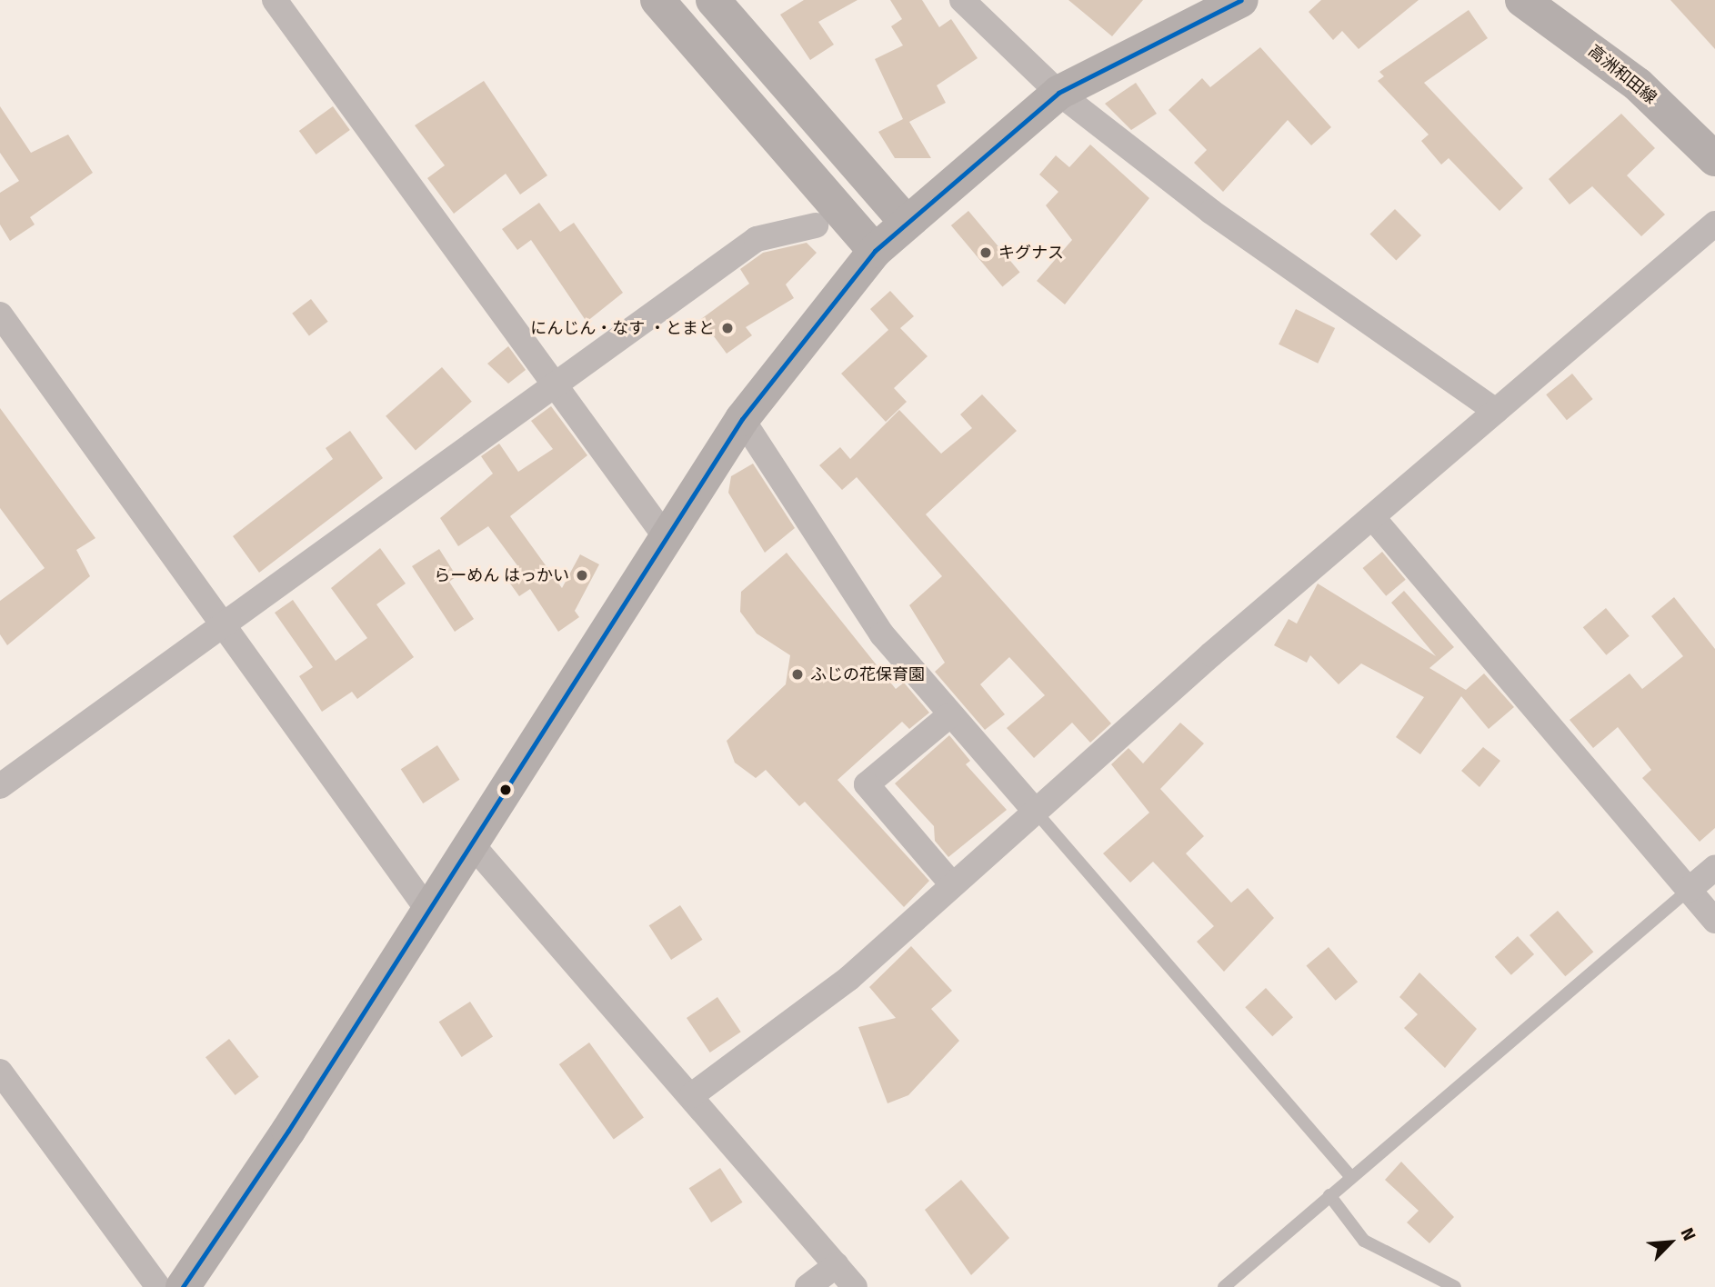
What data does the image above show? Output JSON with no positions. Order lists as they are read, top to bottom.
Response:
{
  "streets": {
    "street": ["高洲和田線"]
  },
  "places": [
    "キグナス",
    "にんじん・なす ・とまと",
    "らーめん はっかい",
    "ふじの花保育園"
  ],
  "north": "top right"
}
